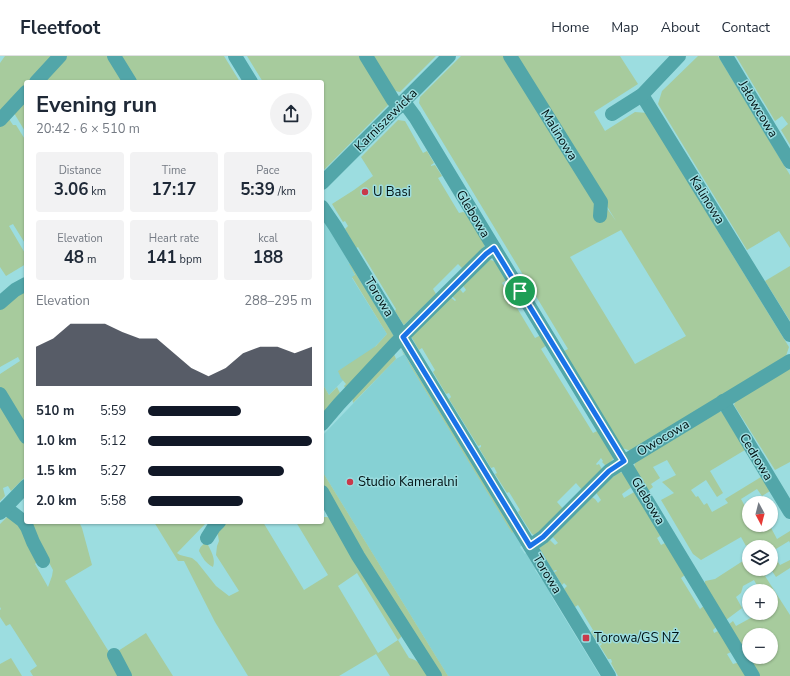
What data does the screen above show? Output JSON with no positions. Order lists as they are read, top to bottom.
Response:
{
  "streets": {
    "street": [
      "Jałowcowa",
      "Karniszewicka",
      "Malinowa",
      "Kalinowa",
      "Glebowa",
      "Torowa",
      "Owocowa",
      "Cedrowa"
    ]
  },
  "crossings": [
    ["Karniszewicka", "Glebowa"],
    ["Glebowa", "Owocowa"],
    ["Torowa", "Owocowa"],
    ["Owocowa", "Cedrowa"]
  ],
  "places": {
    "other": ["U Basi", "Studio Kameralni"],
    "transit": ["Torowa/GS NŻ"]
  },
  "north": "bottom",
  "page": {
    "header": "Fleetfoot",
    "nav": [
      "Home",
      "Map",
      "About",
      "Contact"
    ],
    "heading": ["Evening run", "20:42 · 6 × 510 m"],
    "stats": [
      ["Distance", "3.06 km"],
      ["Time", "17:17"],
      ["Pace", "5:39 /km"],
      ["Elevation", "48 m"],
      ["Heart rate", "141 bpm"],
      ["kcal", "188"]
    ],
    "chart": ["Elevation", "288–295 m"],
    "list": [
      {
        "name": "510 m",
        "note": "5:59"
      },
      {
        "name": "1.0 km",
        "note": "5:12"
      },
      {
        "name": "1.5 km",
        "note": "5:27"
      },
      {
        "name": "2.0 km",
        "note": "5:58"
      }
    ],
    "map_buttons": ["+", "−"]
  }
}
